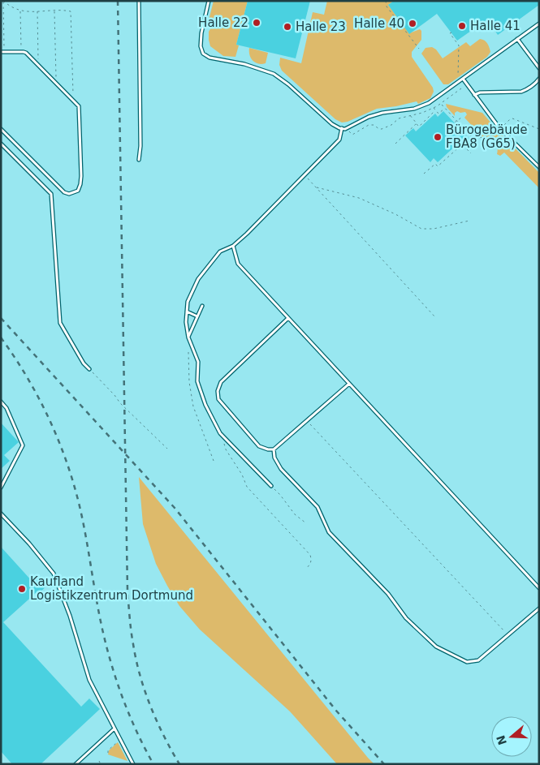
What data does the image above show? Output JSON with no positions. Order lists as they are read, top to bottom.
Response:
{
  "places": [
    "Halle 22",
    "Halle 40",
    "Halle 41",
    "Halle 23",
    "Bürogebäude FBA8 (G65)",
    "Kaufland Logistikzentrum Dortmund"
  ],
  "north": "left"
}
